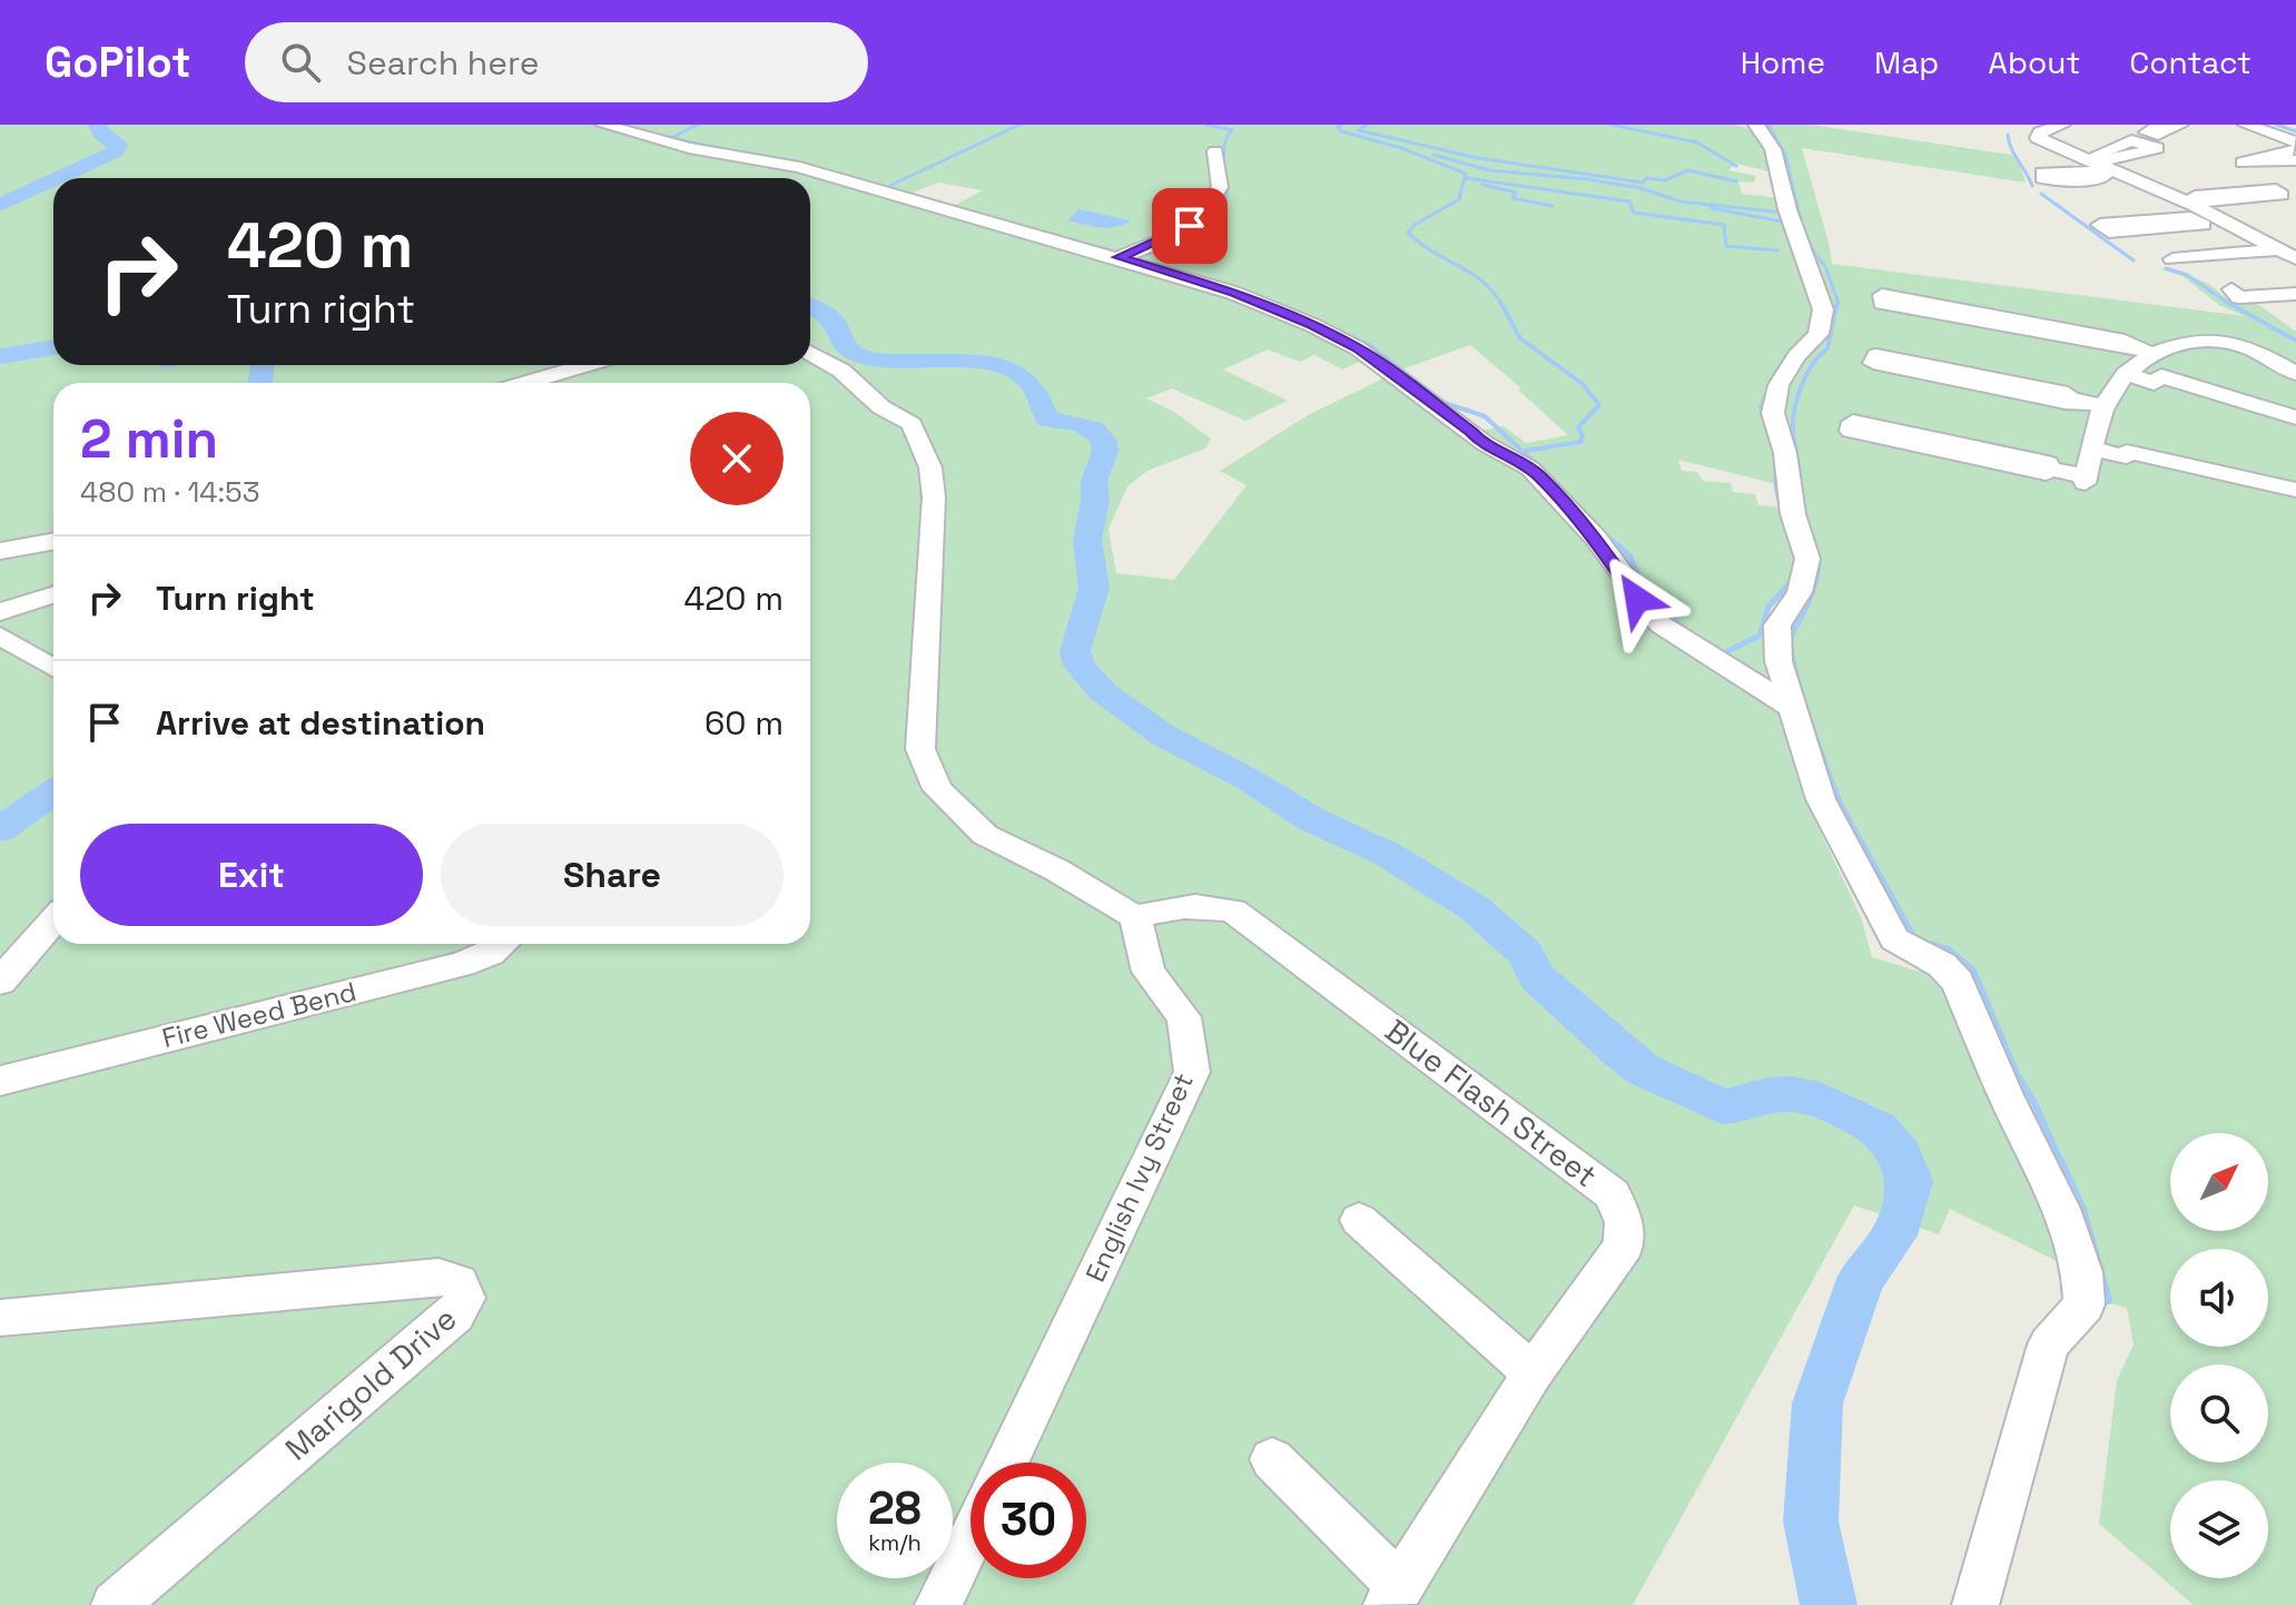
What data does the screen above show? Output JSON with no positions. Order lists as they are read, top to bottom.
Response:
{
  "streets": {
    "street": [
      "Fire Weed Bend",
      "Blue Flash Street",
      "English Ivy Street",
      "Marigold Drive"
    ]
  },
  "crossings": [
    ["Blue Flash Street", "English Ivy Street"]
  ],
  "north": "top right",
  "page": {
    "header": "GoPilot",
    "search": "Search here",
    "nav": [
      "Home",
      "Map",
      "About",
      "Contact"
    ],
    "turn": ["420 m", "Turn right"],
    "heading": ["2 min", "480 m · 14:53"],
    "list": [
      {
        "name": "Turn right",
        "value": "420 m"
      },
      {
        "name": "Arrive at destination",
        "value": "60 m"
      }
    ],
    "buttons": ["Exit", "Share"],
    "speed": "28 km/h",
    "limit": "30"
  }
}
